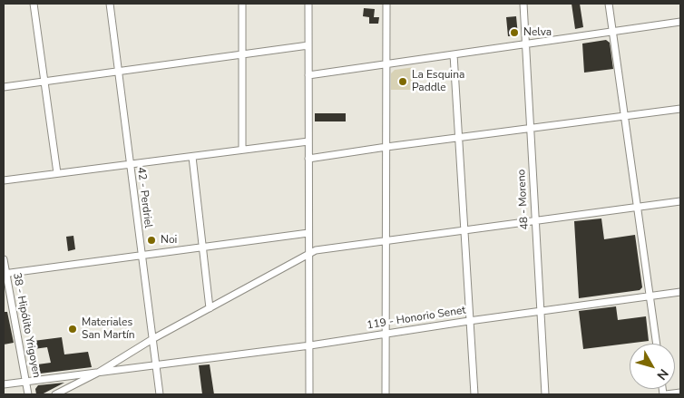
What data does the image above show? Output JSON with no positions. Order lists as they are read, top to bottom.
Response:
{
  "streets": {
    "street": [
      "42 - Perdriel",
      "48 - Moreno",
      "119 - Honorio Senet",
      "38 - Hipólito Yrigoyen"
    ]
  },
  "crossings": [
    ["42 - Perdriel", "119 - Honorio Senet"],
    ["48 - Moreno", "119 - Honorio Senet"],
    ["119 - Honorio Senet", "38 - Hipólito Yrigoyen"]
  ],
  "places": [
    "Nelva",
    "La Esquina Paddle",
    "Noi",
    "Materiales San Martín"
  ],
  "north": "bottom right"
}
